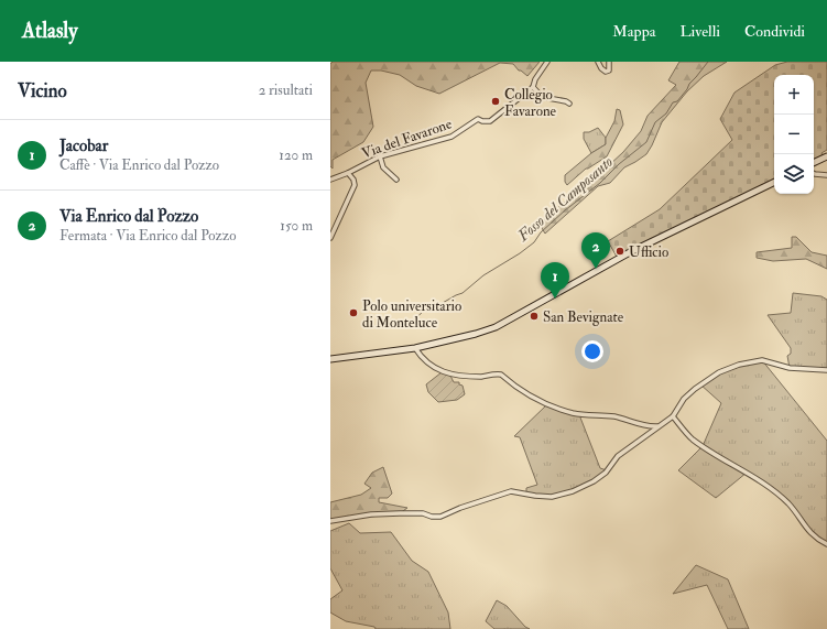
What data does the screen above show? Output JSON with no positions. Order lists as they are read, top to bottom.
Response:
{
  "streets": {
    "street": ["Via del Favarone"]
  },
  "water": ["Fosso del Camposanto"],
  "places": [
    "Collegio Favarone",
    "Ufficio",
    "Polo universitario di Monteluce",
    "San Bevignate"
  ],
  "page": {
    "header": "Atlasly",
    "nav": ["Mappa", "Livelli", "Condividi"],
    "heading": ["Vicino", "2 risultati"],
    "map_buttons": ["+", "−"],
    "list": [
      {
        "mark": "1",
        "name": "Jacobar",
        "note": "Caffè · Via Enrico dal Pozzo",
        "value": "120 m"
      },
      {
        "mark": "2",
        "name": "Via Enrico dal Pozzo",
        "note": "Fermata · Via Enrico dal Pozzo",
        "value": "150 m"
      }
    ],
    "pins": ["2", "1"]
  }
}
